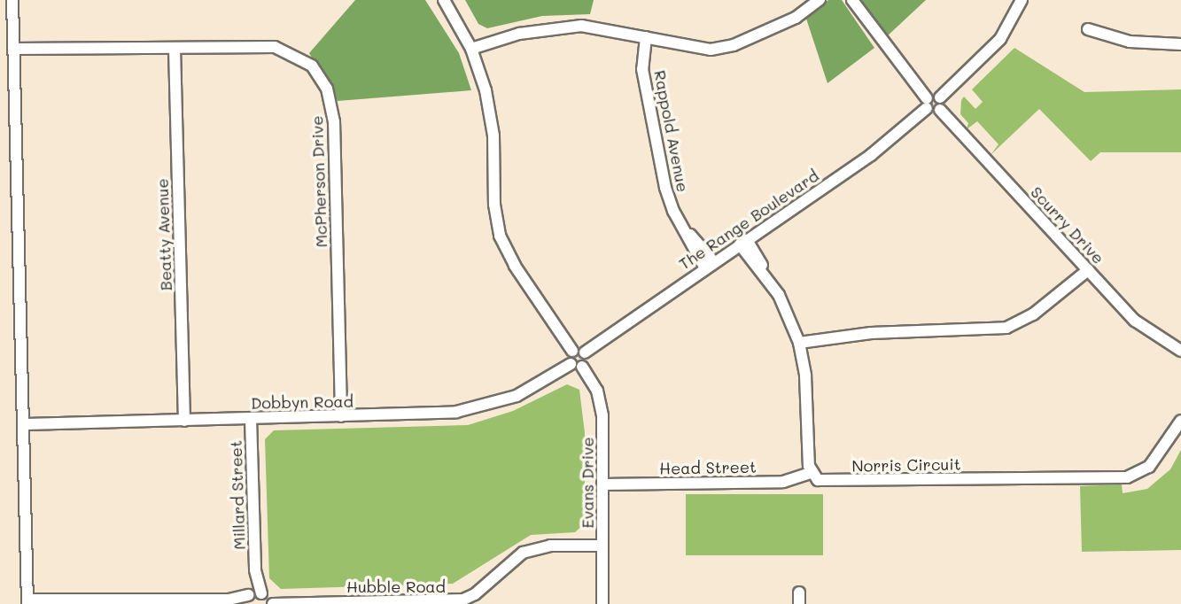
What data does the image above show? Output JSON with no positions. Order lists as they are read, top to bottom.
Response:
{
  "streets": {
    "street": [
      "Rappold Avenue",
      "McPherson Drive",
      "The Range Boulevard",
      "Scurry Drive",
      "Beatty Avenue",
      "Dobbyn Road",
      "Norris Circuit",
      "Head Street",
      "Evans Drive",
      "Millard Street",
      "Hubble Road"
    ]
  },
  "crossings": [
    ["Rappold Avenue", "The Range Boulevard"],
    ["McPherson Drive", "Beatty Avenue"],
    ["McPherson Drive", "Dobbyn Road"],
    ["Beatty Avenue", "Dobbyn Road"],
    ["Dobbyn Road", "Evans Drive"],
    ["Dobbyn Road", "Millard Street"],
    ["Norris Circuit", "Head Street"],
    ["Head Street", "Evans Drive"],
    ["Evans Drive", "Hubble Road"],
    ["Millard Street", "Hubble Road"]
  ]
}
